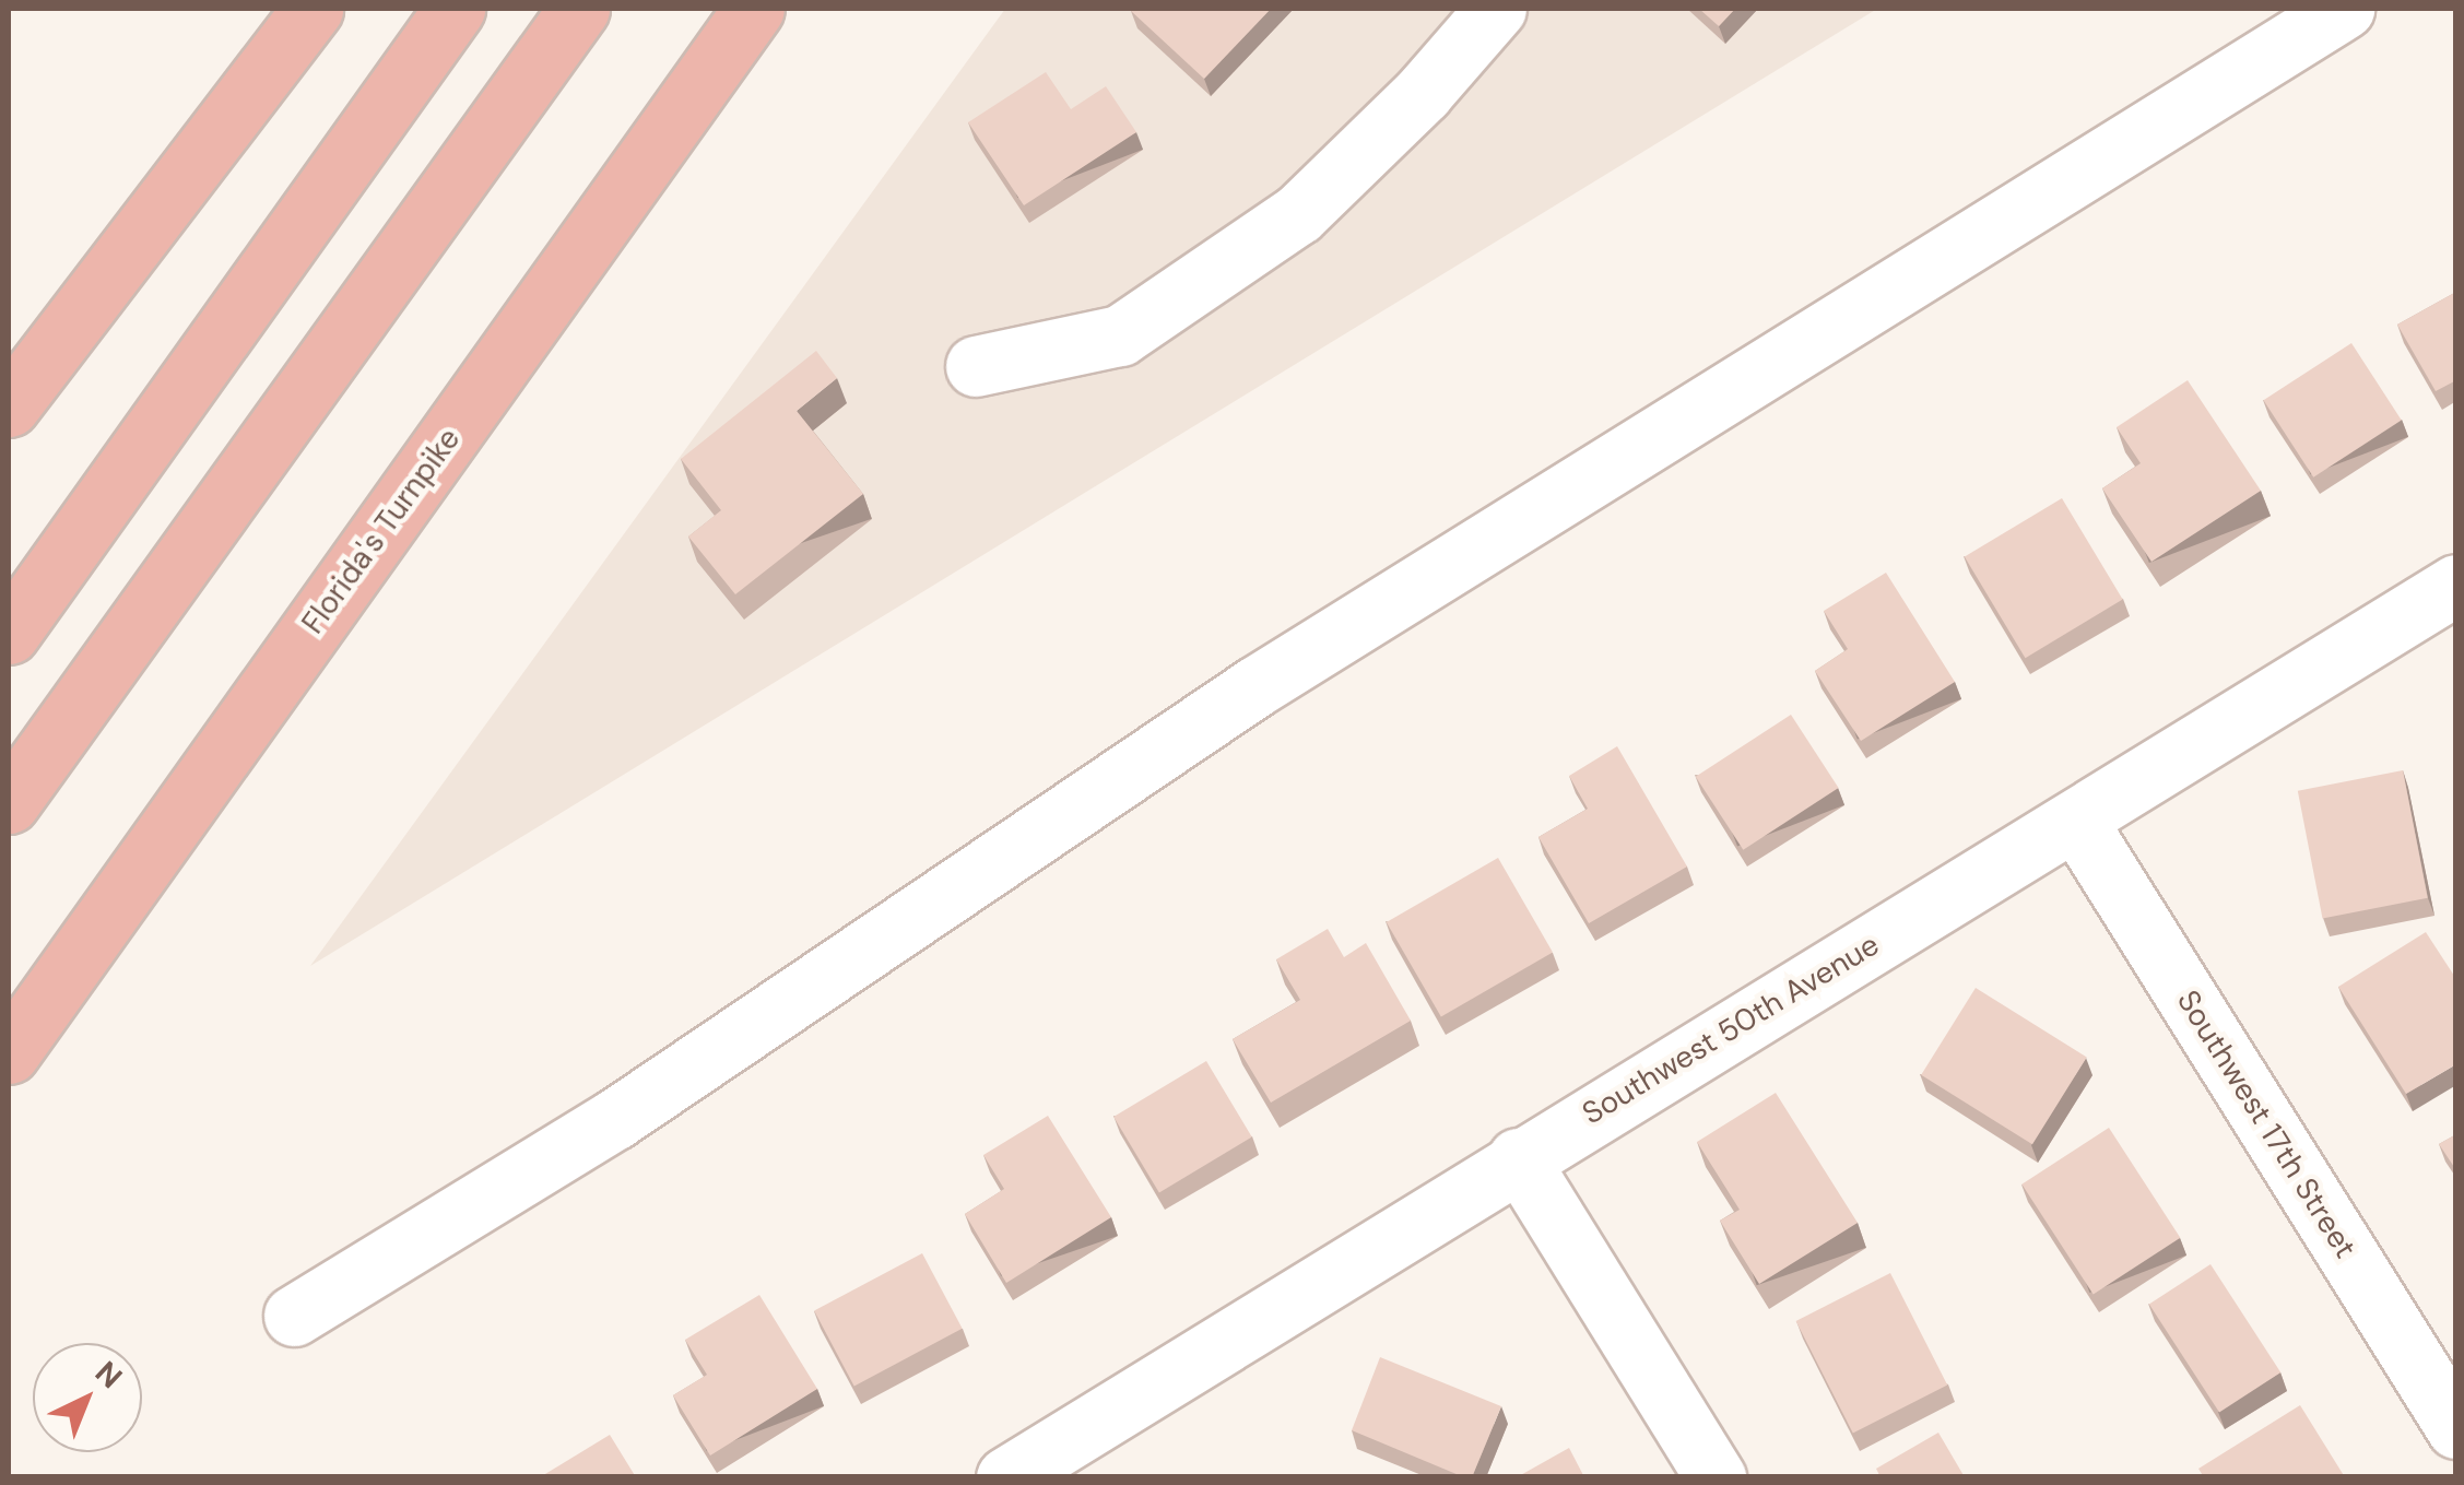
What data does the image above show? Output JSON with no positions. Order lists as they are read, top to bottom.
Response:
{
  "streets": {
    "highway": ["Florida's Turnpike"],
    "street": ["Southwest 50th Avenue", "Southwest 17th Street"]
  },
  "crossings": [
    ["Southwest 50th Avenue", "Southwest 17th Street"]
  ],
  "north": "top right"
}
